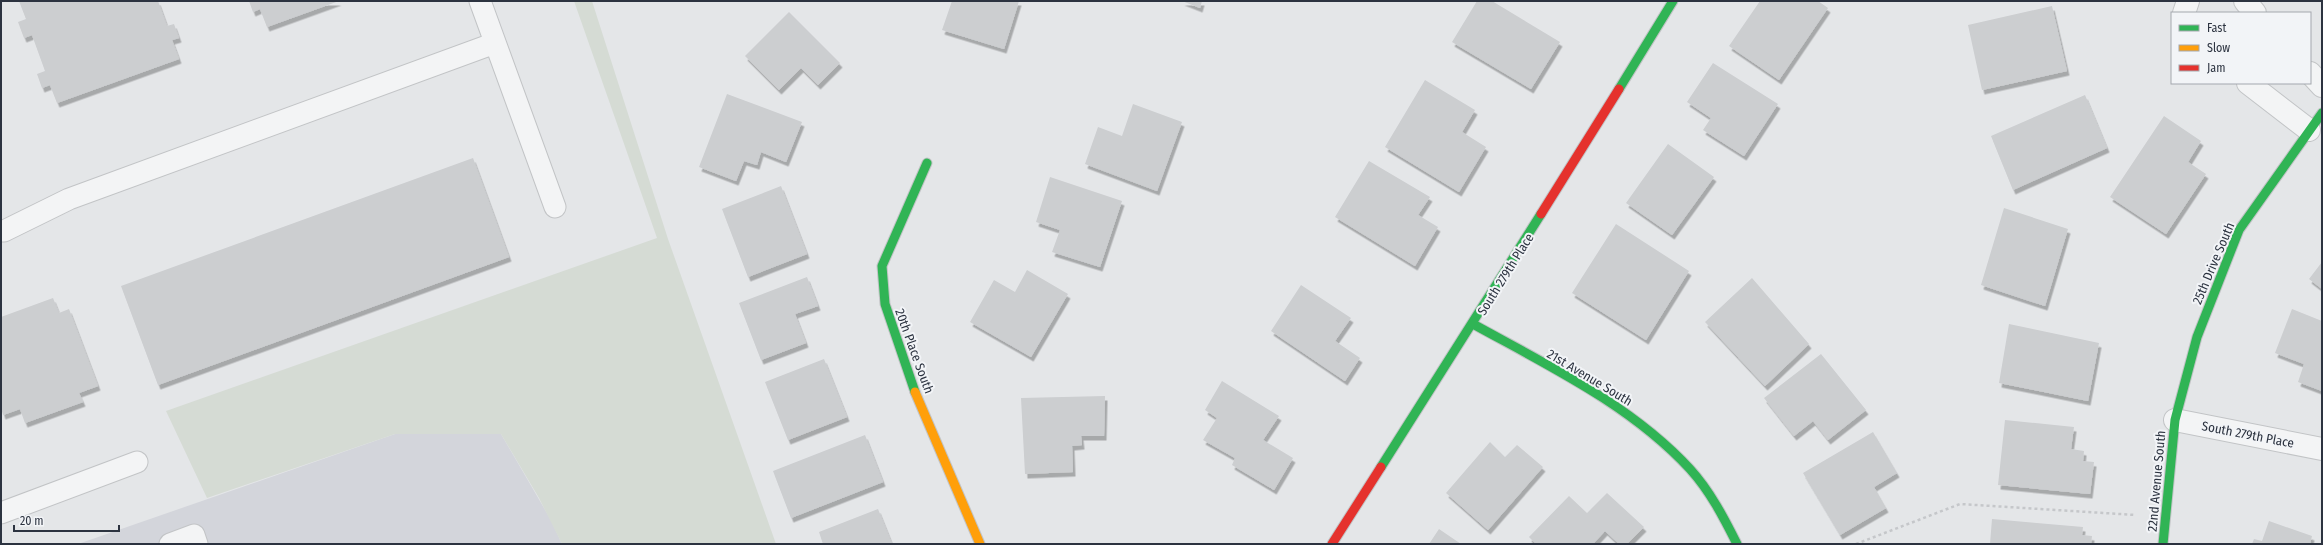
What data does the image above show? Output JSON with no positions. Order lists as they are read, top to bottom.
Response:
{
  "streets": {
    "street": [
      "25th Drive South",
      "South 279th Place",
      "20th Place South",
      "21st Avenue South",
      "22nd Avenue South"
    ]
  },
  "crossings": [
    ["25th Drive South", "South 279th Place"],
    ["25th Drive South", "22nd Avenue South"],
    ["South 279th Place", "21st Avenue South"],
    ["South 279th Place", "22nd Avenue South"]
  ],
  "legend": ["Fast", "Slow", "Jam"],
  "scale_bar": "20 m"
}
